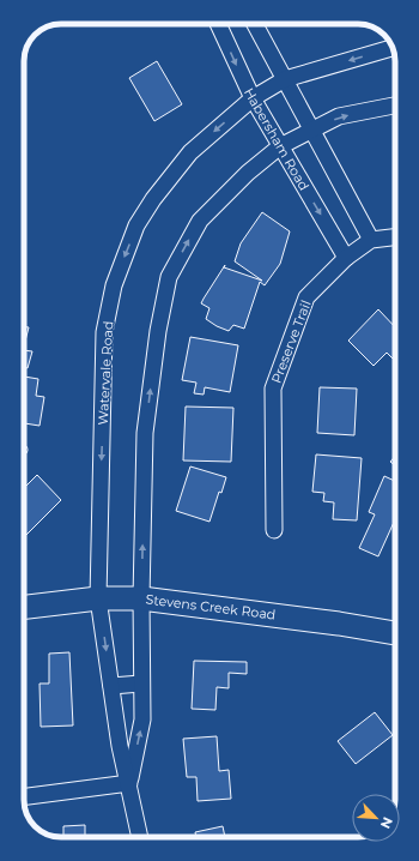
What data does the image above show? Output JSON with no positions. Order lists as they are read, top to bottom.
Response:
{
  "streets": {
    "street": [
      "Habersham Road",
      "Preserve Trail",
      "Watervale Road",
      "Stevens Creek Road"
    ]
  },
  "crossings": [
    ["Habersham Road", "Preserve Trail"],
    ["Habersham Road", "Watervale Road"],
    ["Watervale Road", "Stevens Creek Road"]
  ],
  "north": "bottom right"
}
